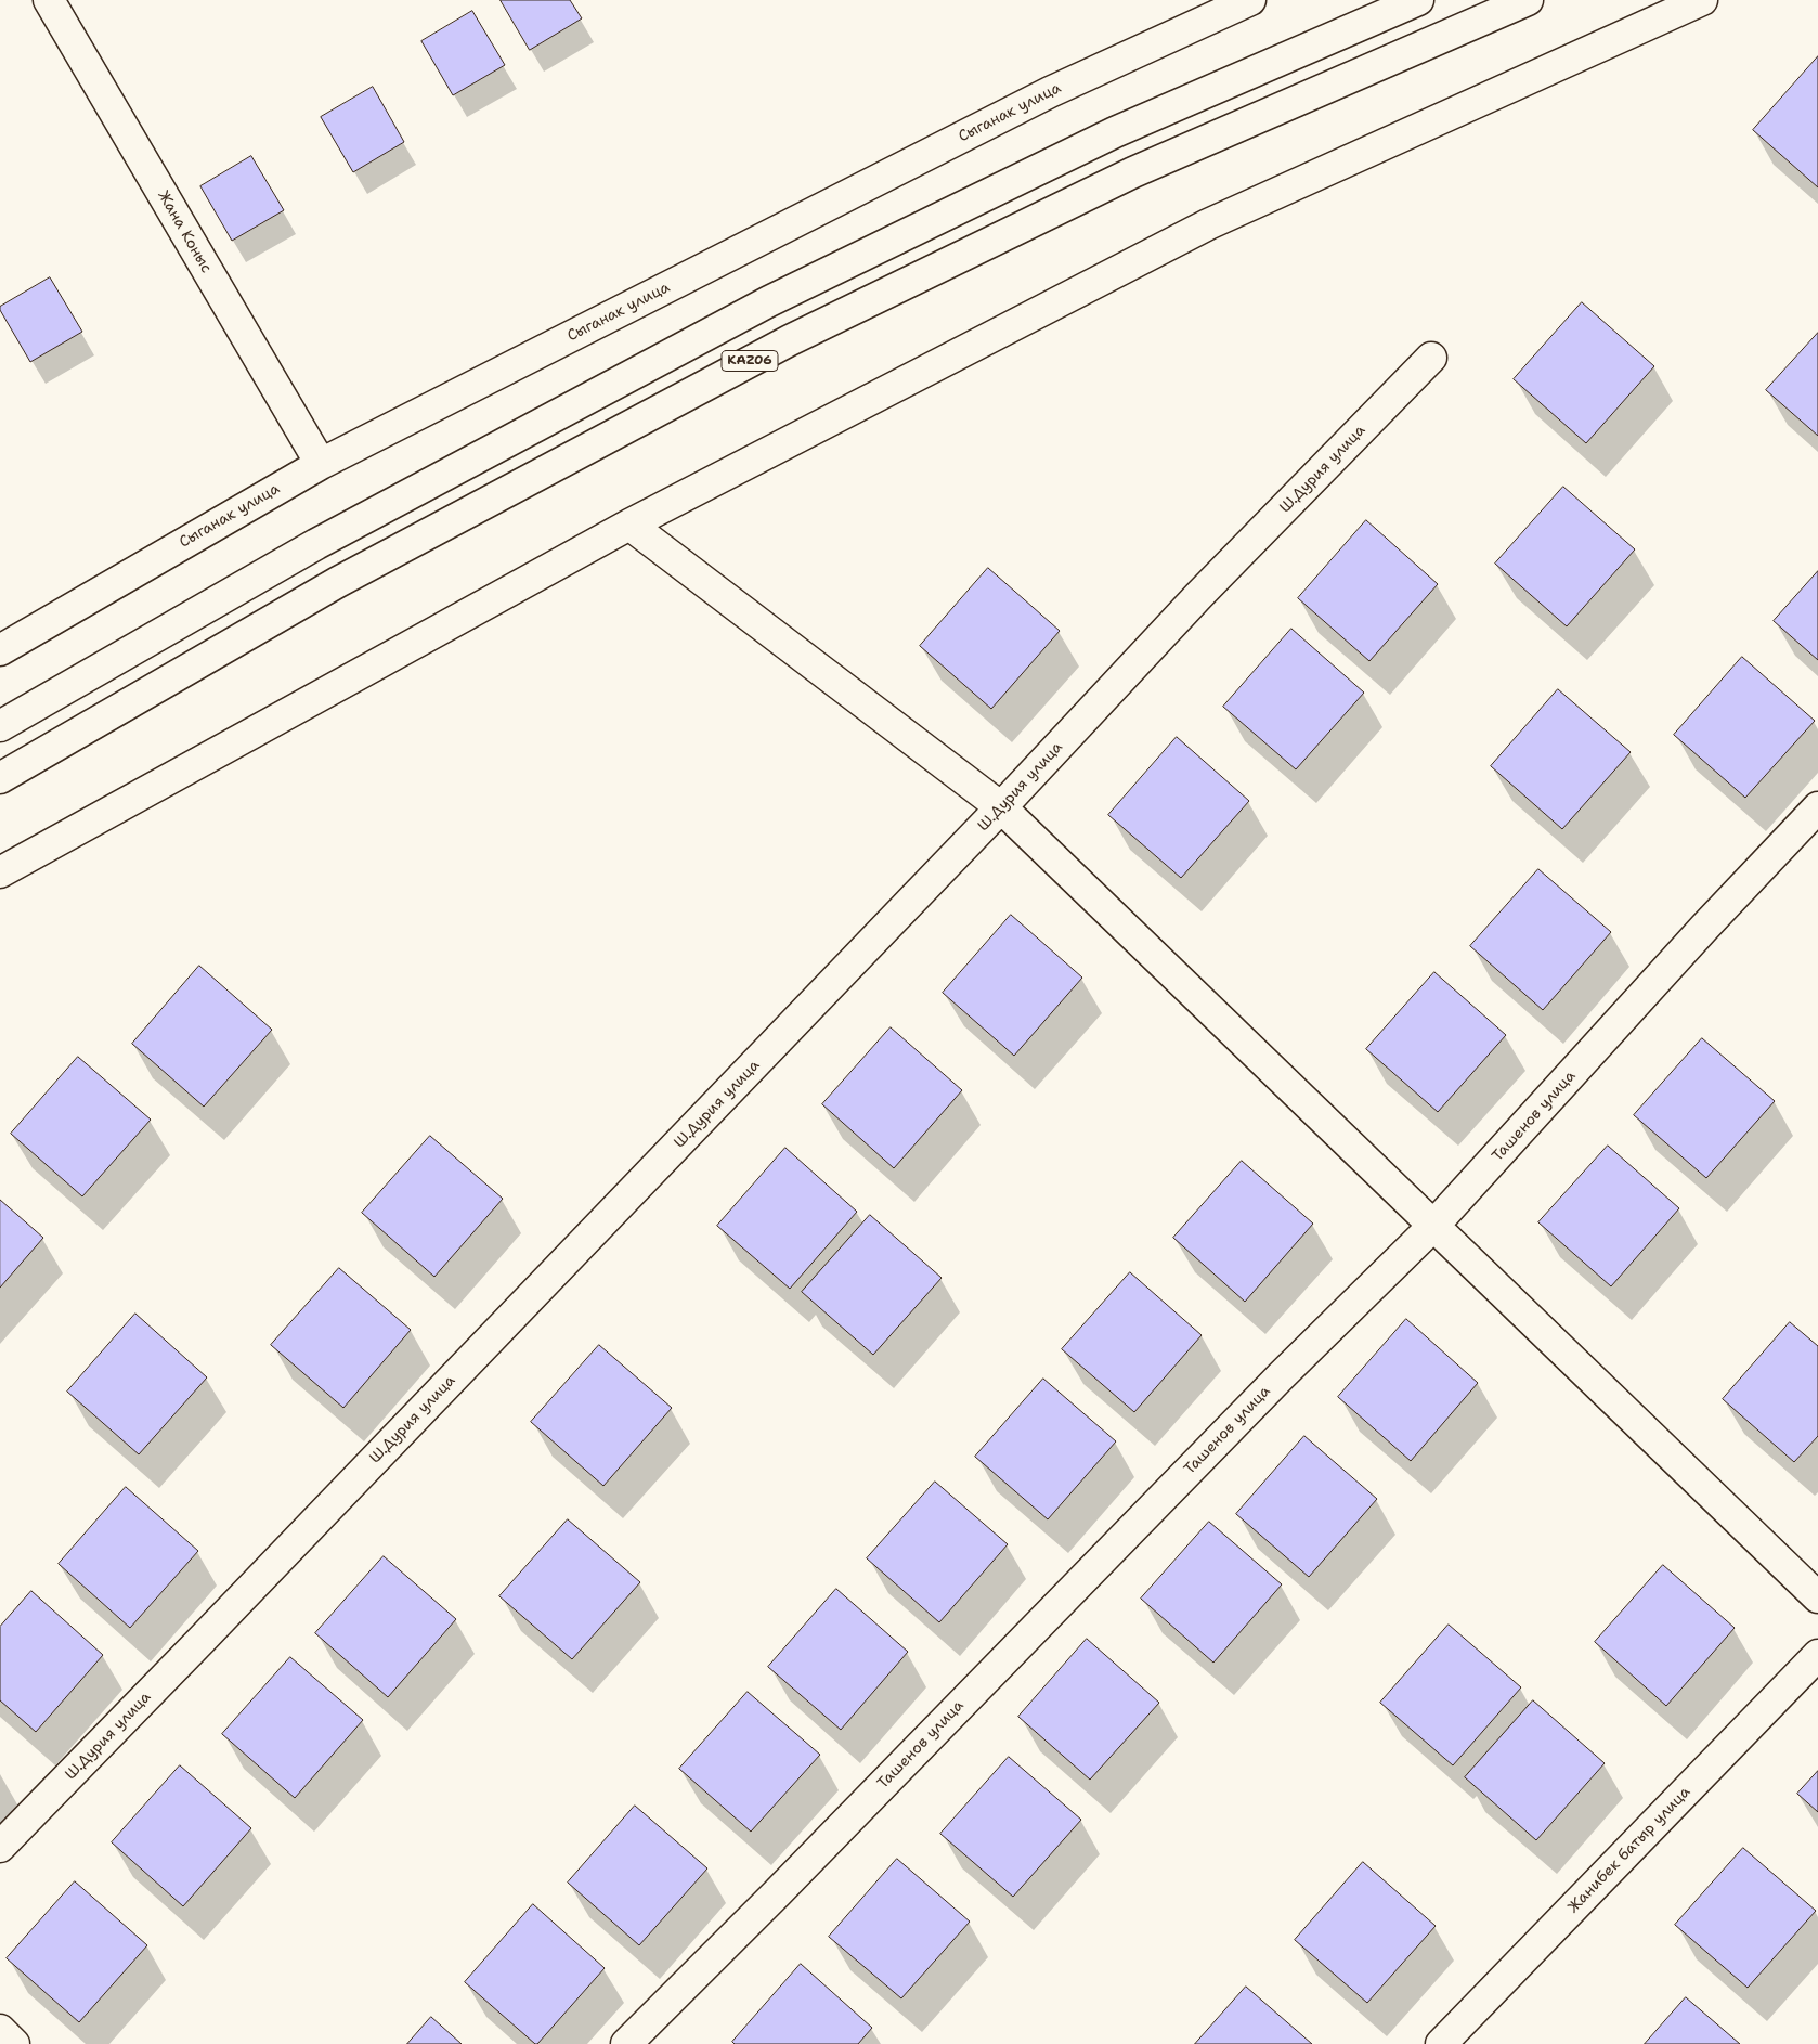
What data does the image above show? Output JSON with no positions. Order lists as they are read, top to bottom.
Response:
{
  "streets": {
    "main road": [
      "Сыганак улица",
      "Жана Коныс",
      "KАZ06",
      "Ш.Дурия улица",
      "Ташенов улица",
      "Жанибек батыр улица"
    ]
  },
  "crossings": [
    ["Сыганак улица", "Жана Коныс"]
  ]
}
